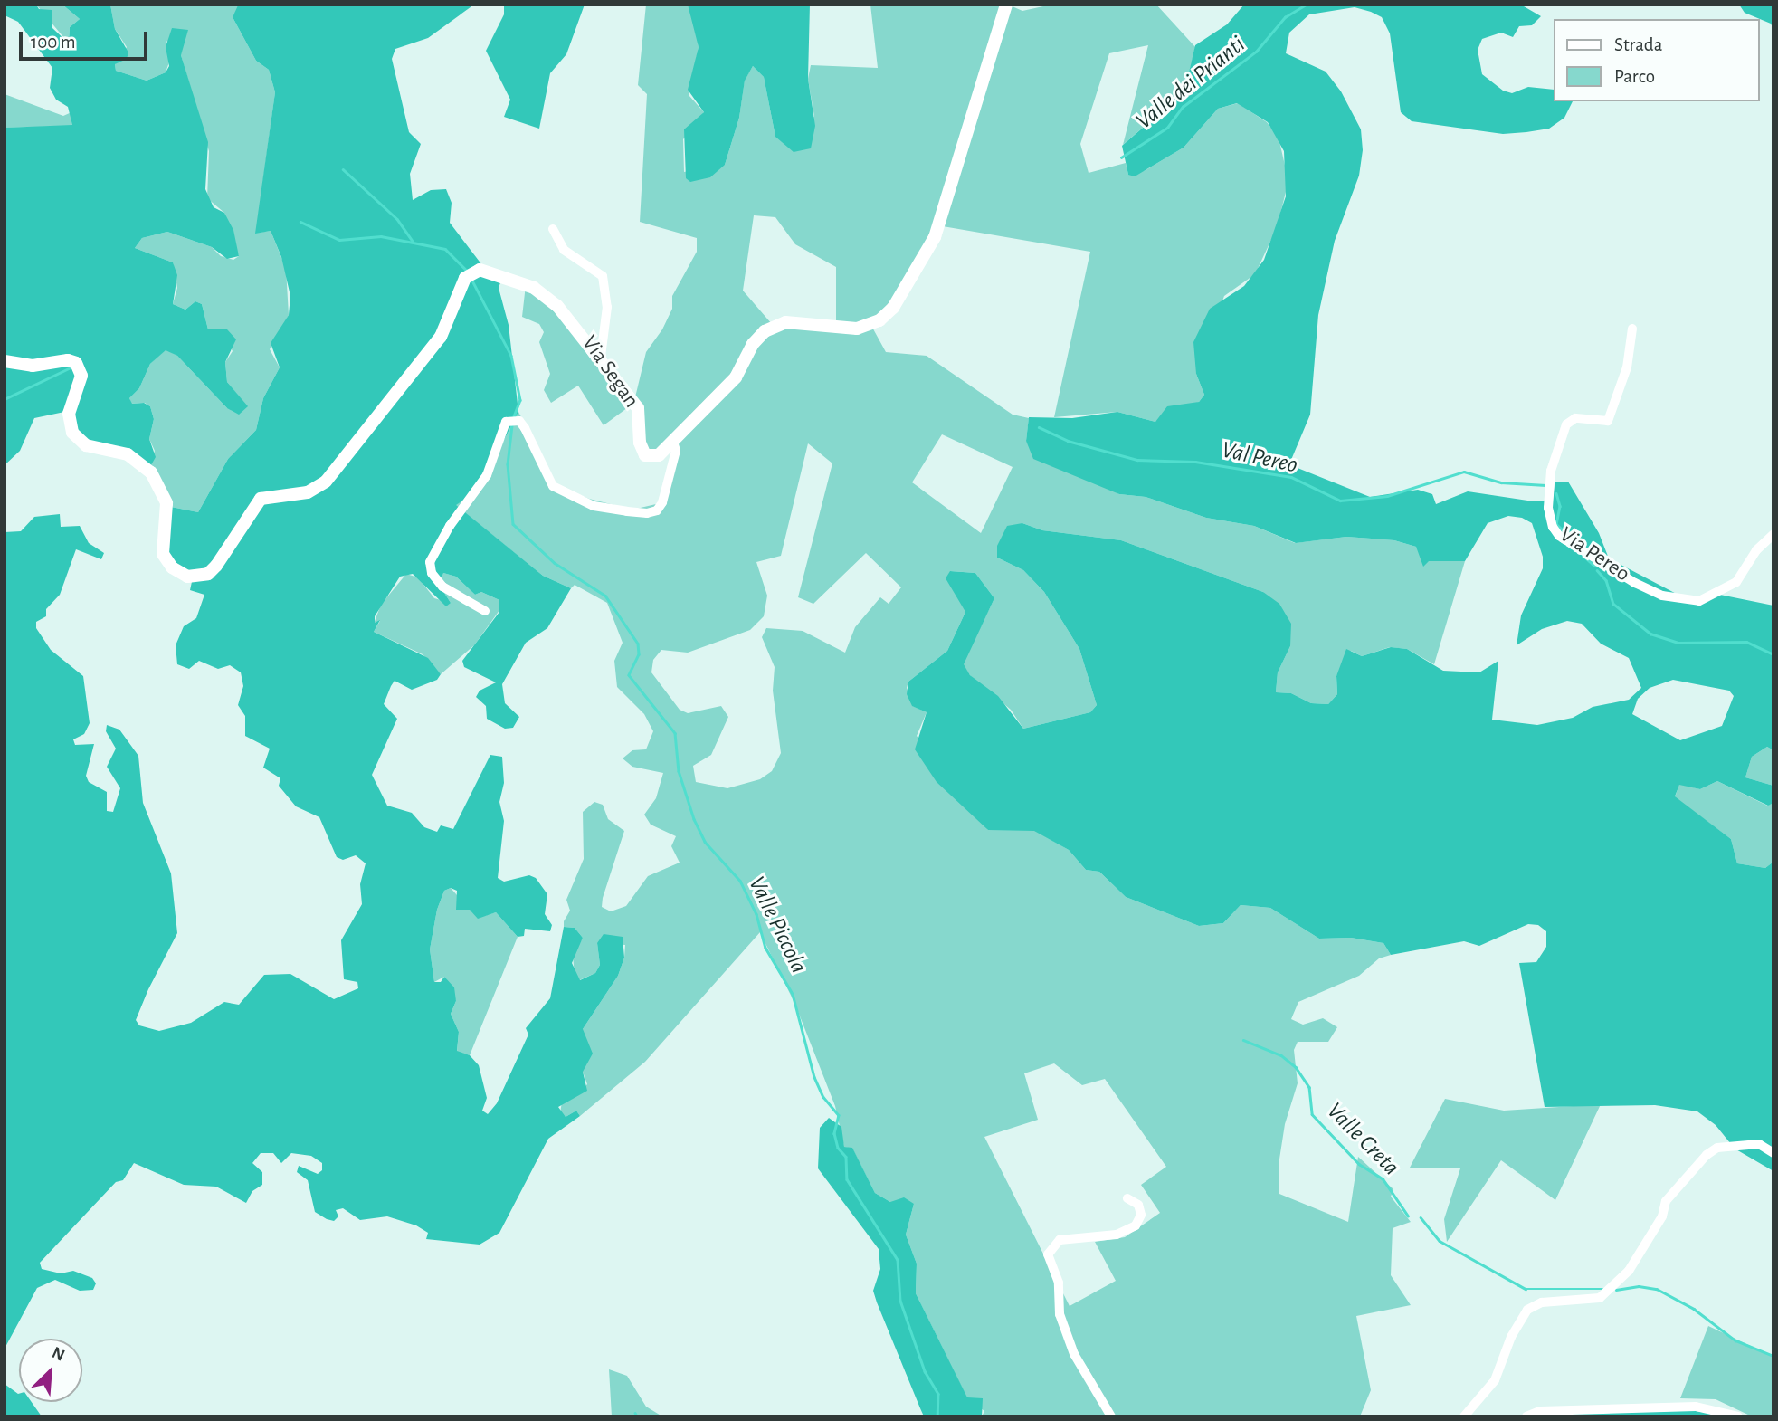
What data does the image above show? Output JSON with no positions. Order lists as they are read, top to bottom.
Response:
{
  "streets": {
    "street": ["Via Segan", "Via Pereo"]
  },
  "water": [
    "Valle dei Prianti",
    "Val Pereo",
    "Valle Piccola",
    "Valle Creta"
  ],
  "legend": ["Strada", "Parco"],
  "scale_bar": "100 m",
  "north": "top right"
}
